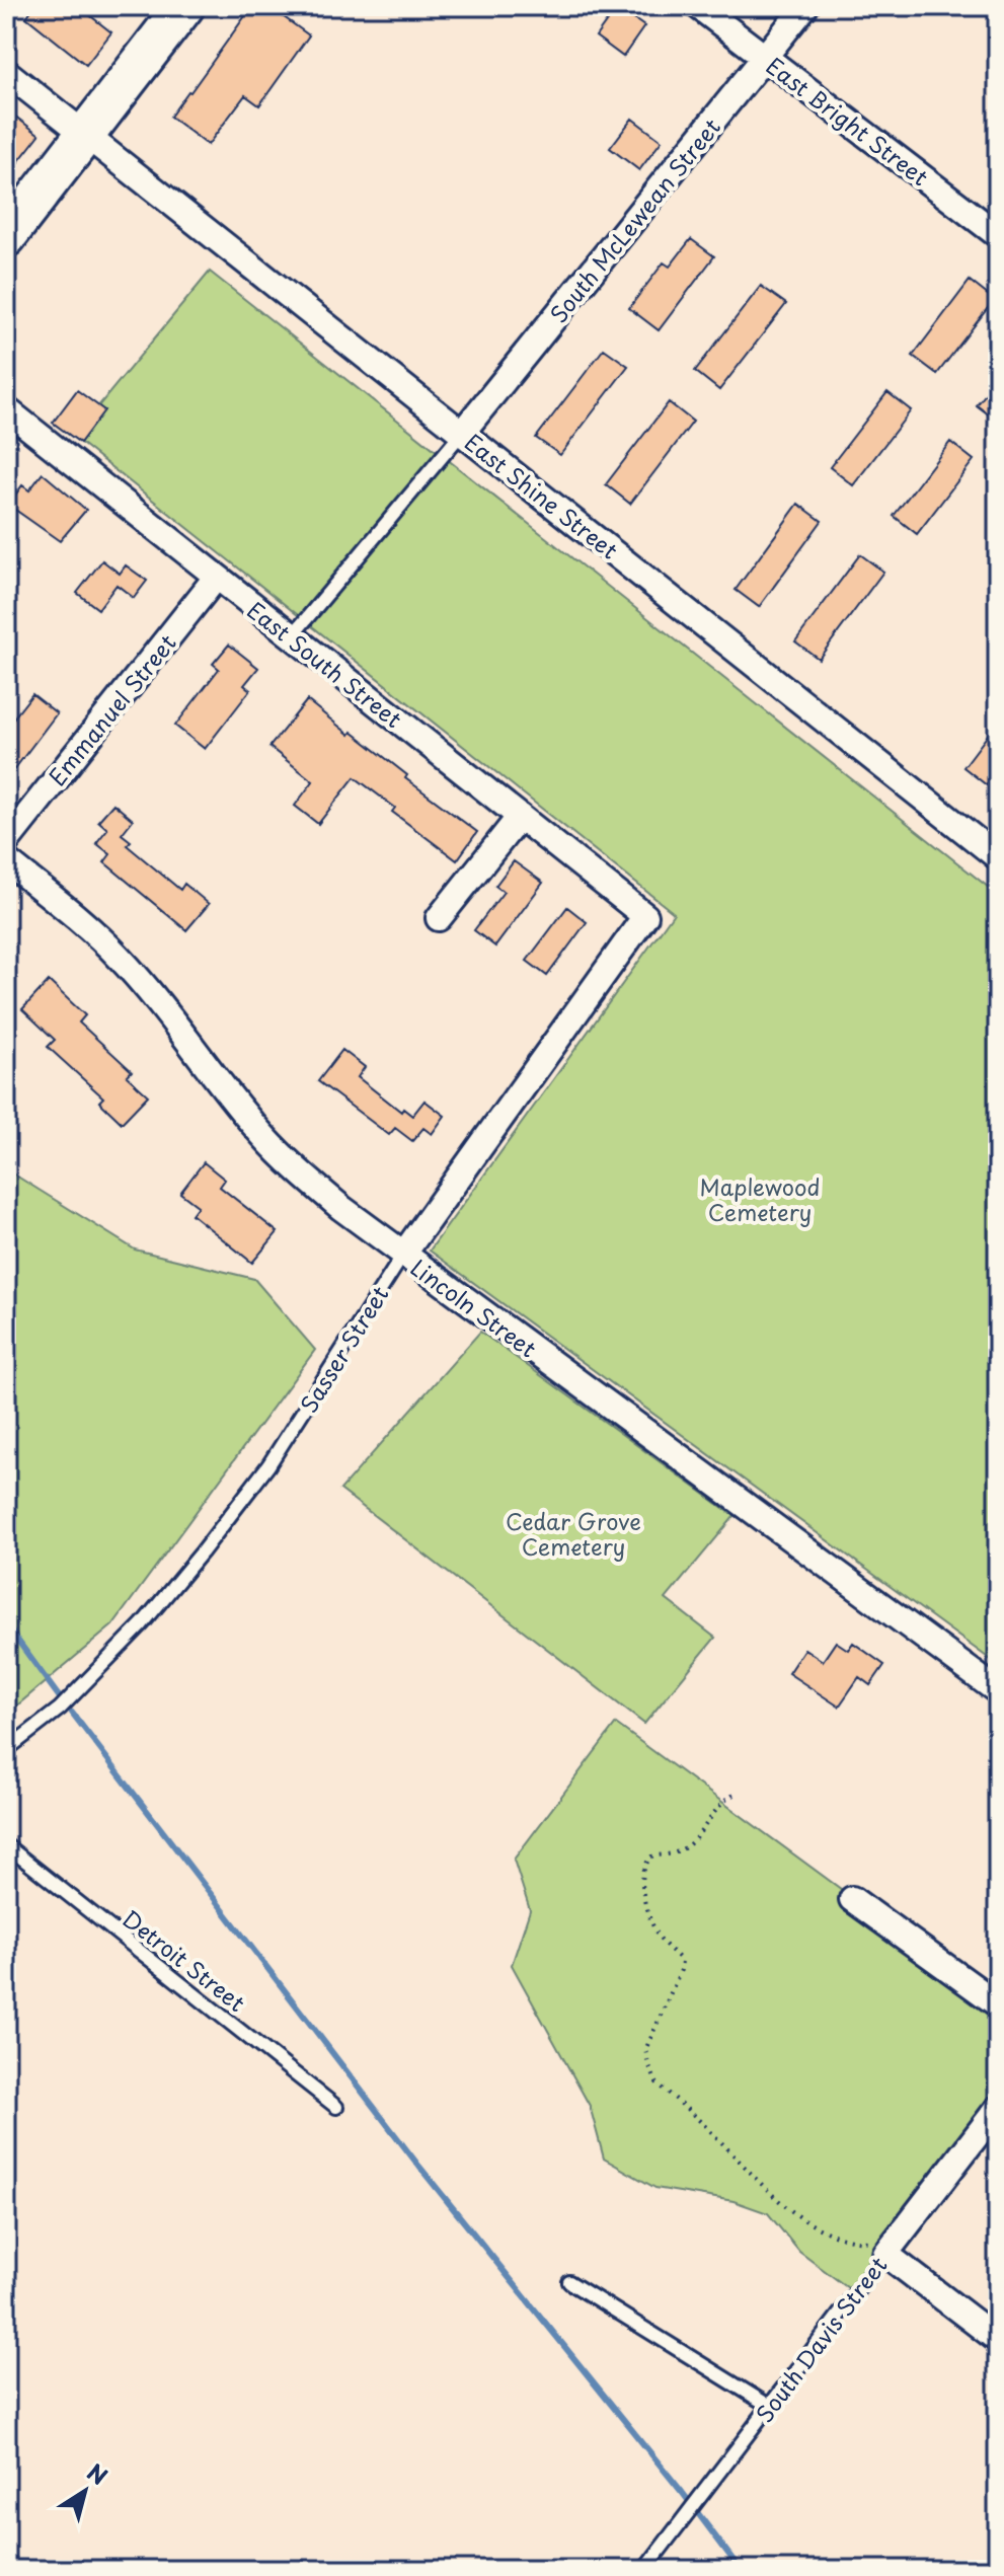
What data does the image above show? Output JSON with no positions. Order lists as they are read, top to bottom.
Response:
{
  "streets": {
    "street": [
      "East Bright Street",
      "South McLewean Street",
      "East Shine Street",
      "East South Street",
      "Emmanuel Street",
      "Lincoln Street",
      "Sasser Street",
      "South Davis Street"
    ],
    "lane": ["Detroit Street"]
  },
  "crossings": [
    ["East Bright Street", "South McLewean Street"],
    ["South McLewean Street", "East Shine Street"],
    ["East South Street", "Emmanuel Street"],
    ["East South Street", "Sasser Street"],
    ["Lincoln Street", "Sasser Street"]
  ],
  "parks": ["Maplewood Cemetery", "Cedar Grove Cemetery"],
  "north": "top right"
}
